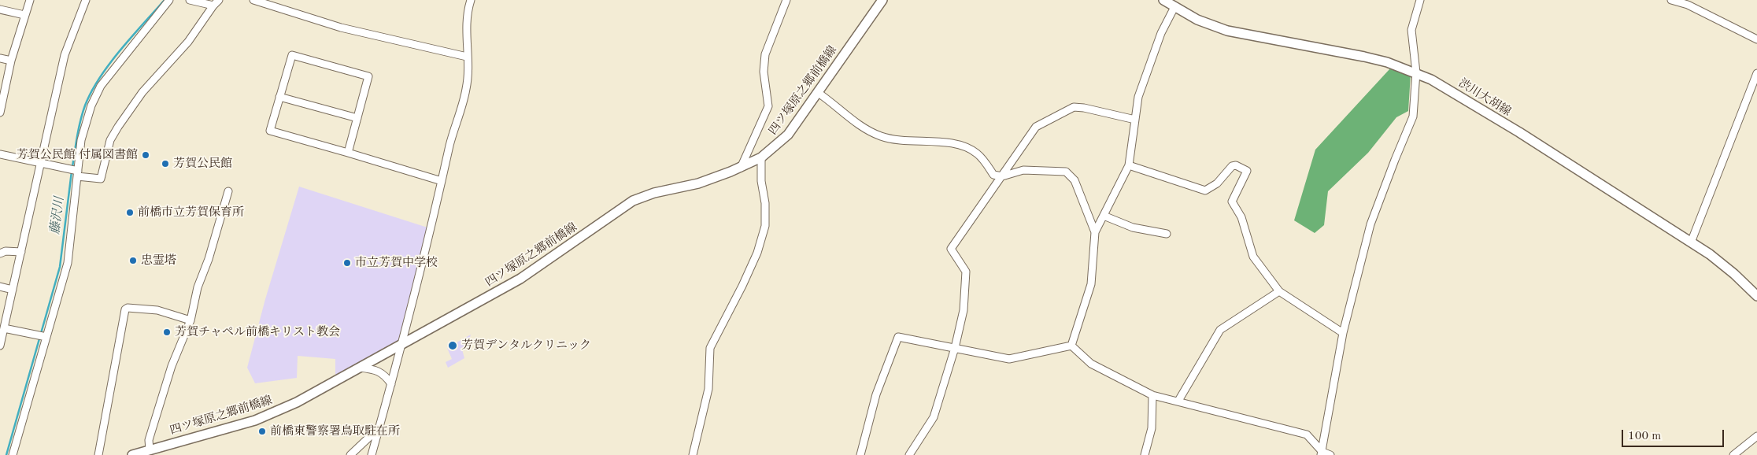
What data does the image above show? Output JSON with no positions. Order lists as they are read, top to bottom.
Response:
{
  "streets": {
    "main road": ["四ツ塚原之郷前橋線", "渋川大胡線"]
  },
  "water": ["藤沢川"],
  "places": [
    "芳賀公民館 付属図書館",
    "芳賀公民館",
    "前橋市立芳賀保育所",
    "忠霊塔",
    "市立芳賀中学校",
    "芳賀チャペル前橋キリスト教会",
    "芳賀デンタルクリニック",
    "前橋東警察署鳥取駐在所"
  ],
  "scale_bar": "100 m"
}
